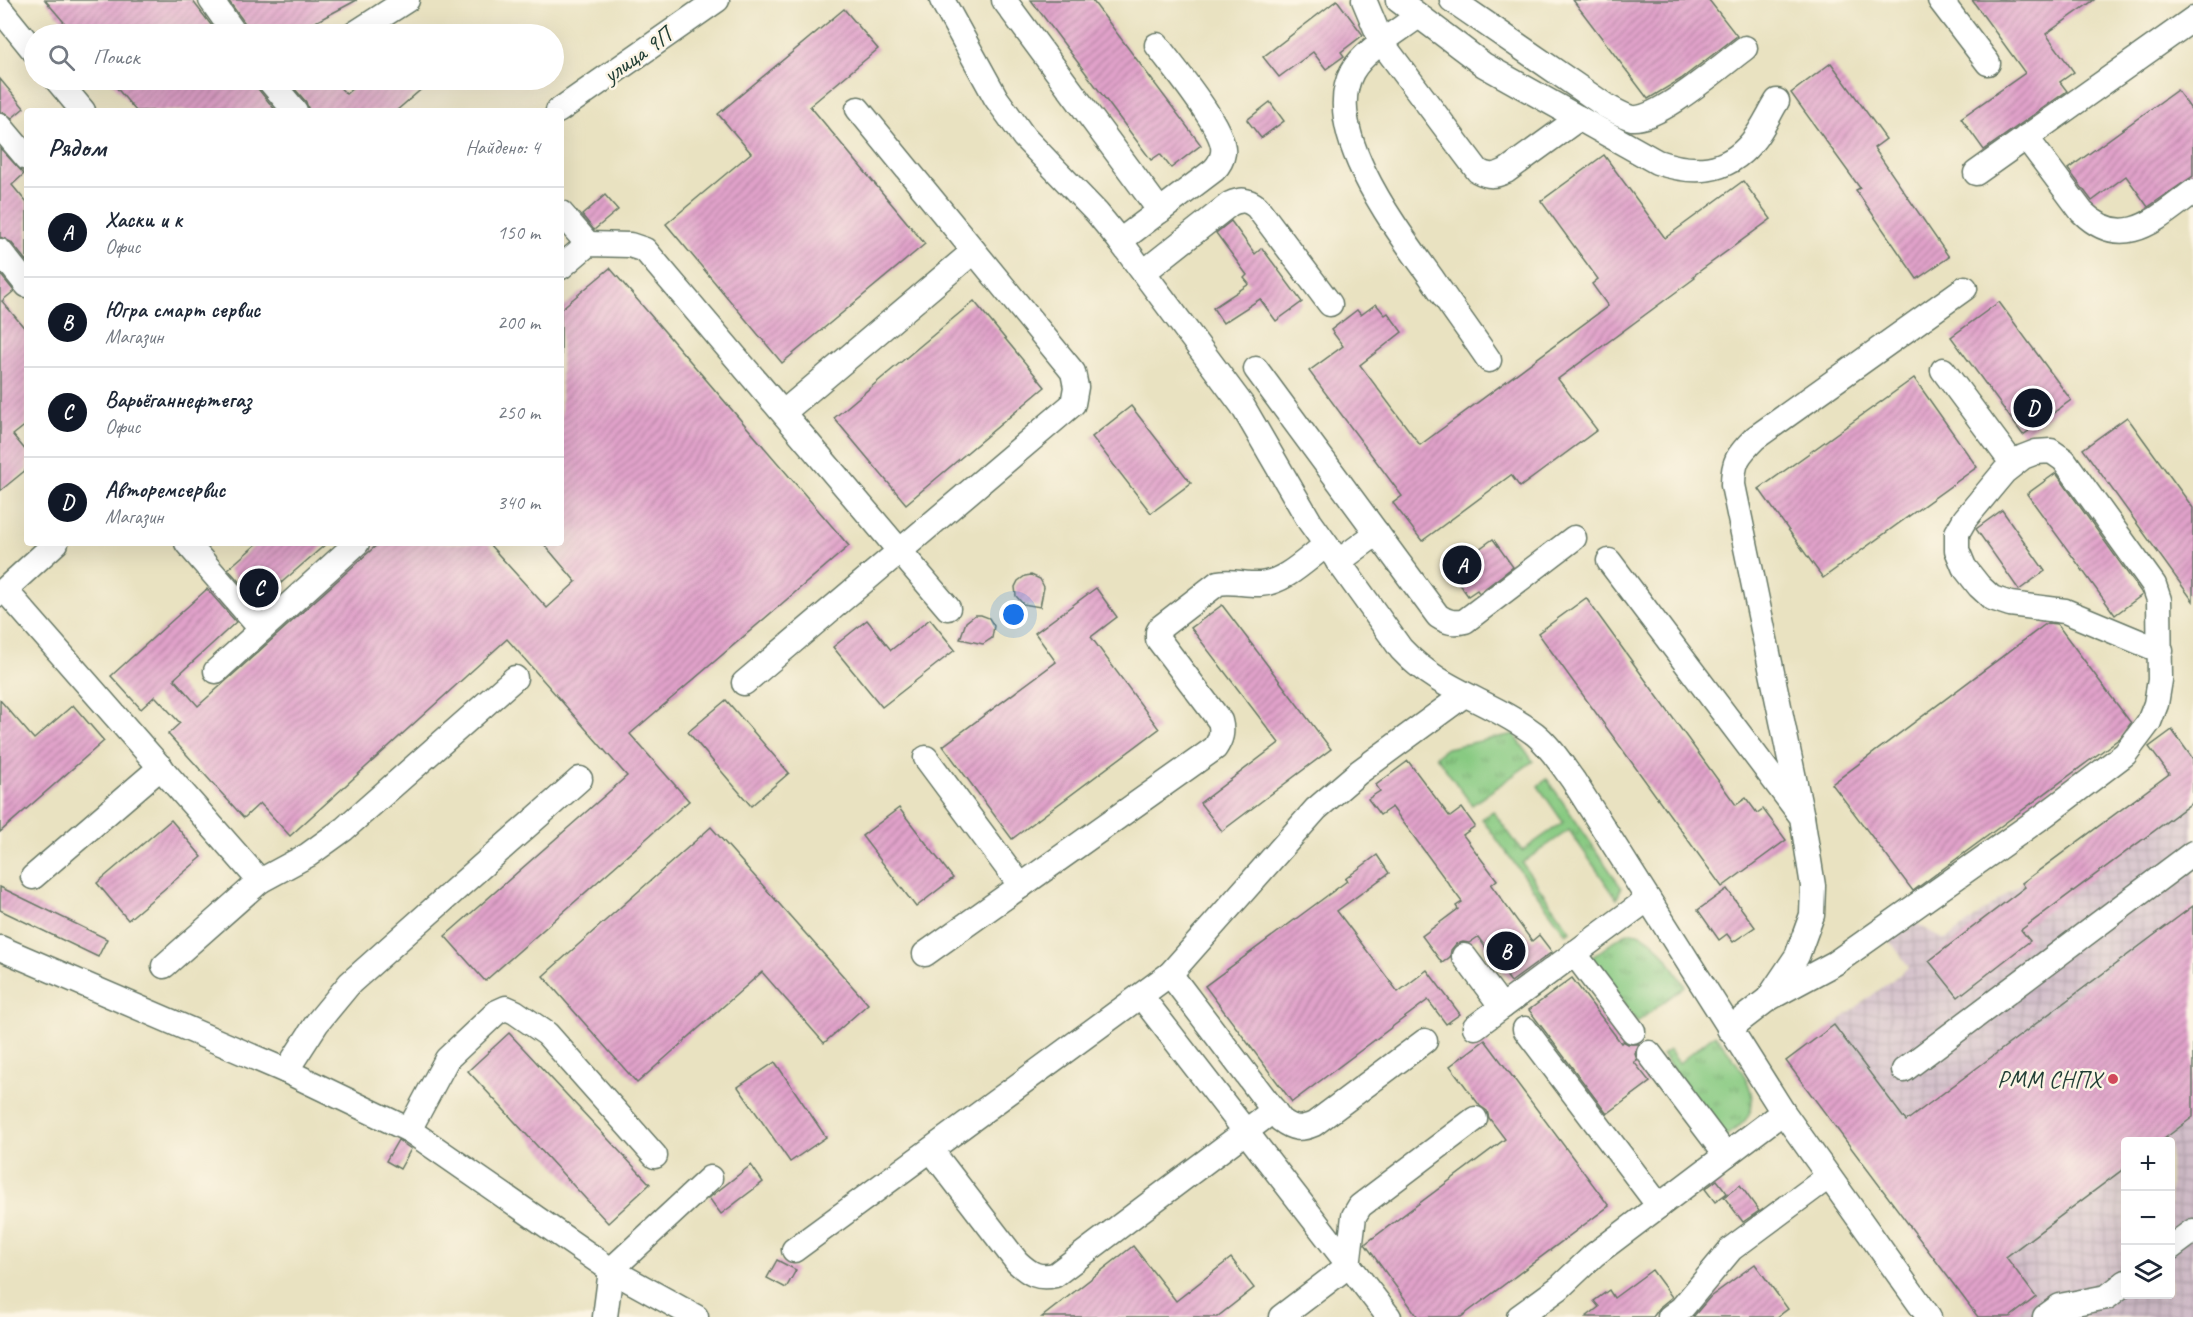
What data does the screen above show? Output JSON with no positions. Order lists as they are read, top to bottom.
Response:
{
  "streets": {
    "street": ["улица 9П"]
  },
  "places": ["РММ СНПХ"],
  "page": {
    "search": "Поиск",
    "heading": ["Рядом", "Найдено: 4"],
    "list": [
      {
        "mark": "A",
        "name": "Хаски и к",
        "note": "Офис",
        "value": "150 m"
      },
      {
        "mark": "B",
        "name": "Югра смарт сервис",
        "note": "Магазин",
        "value": "200 m"
      },
      {
        "mark": "C",
        "name": "Варьёганнефтегаз",
        "note": "Офис",
        "value": "250 m"
      },
      {
        "mark": "D",
        "name": "Авторемсервис",
        "note": "Магазин",
        "value": "340 m"
      }
    ],
    "pins": [
      "D",
      "A",
      "C",
      "B"
    ],
    "map_buttons": ["+", "−"]
  }
}
